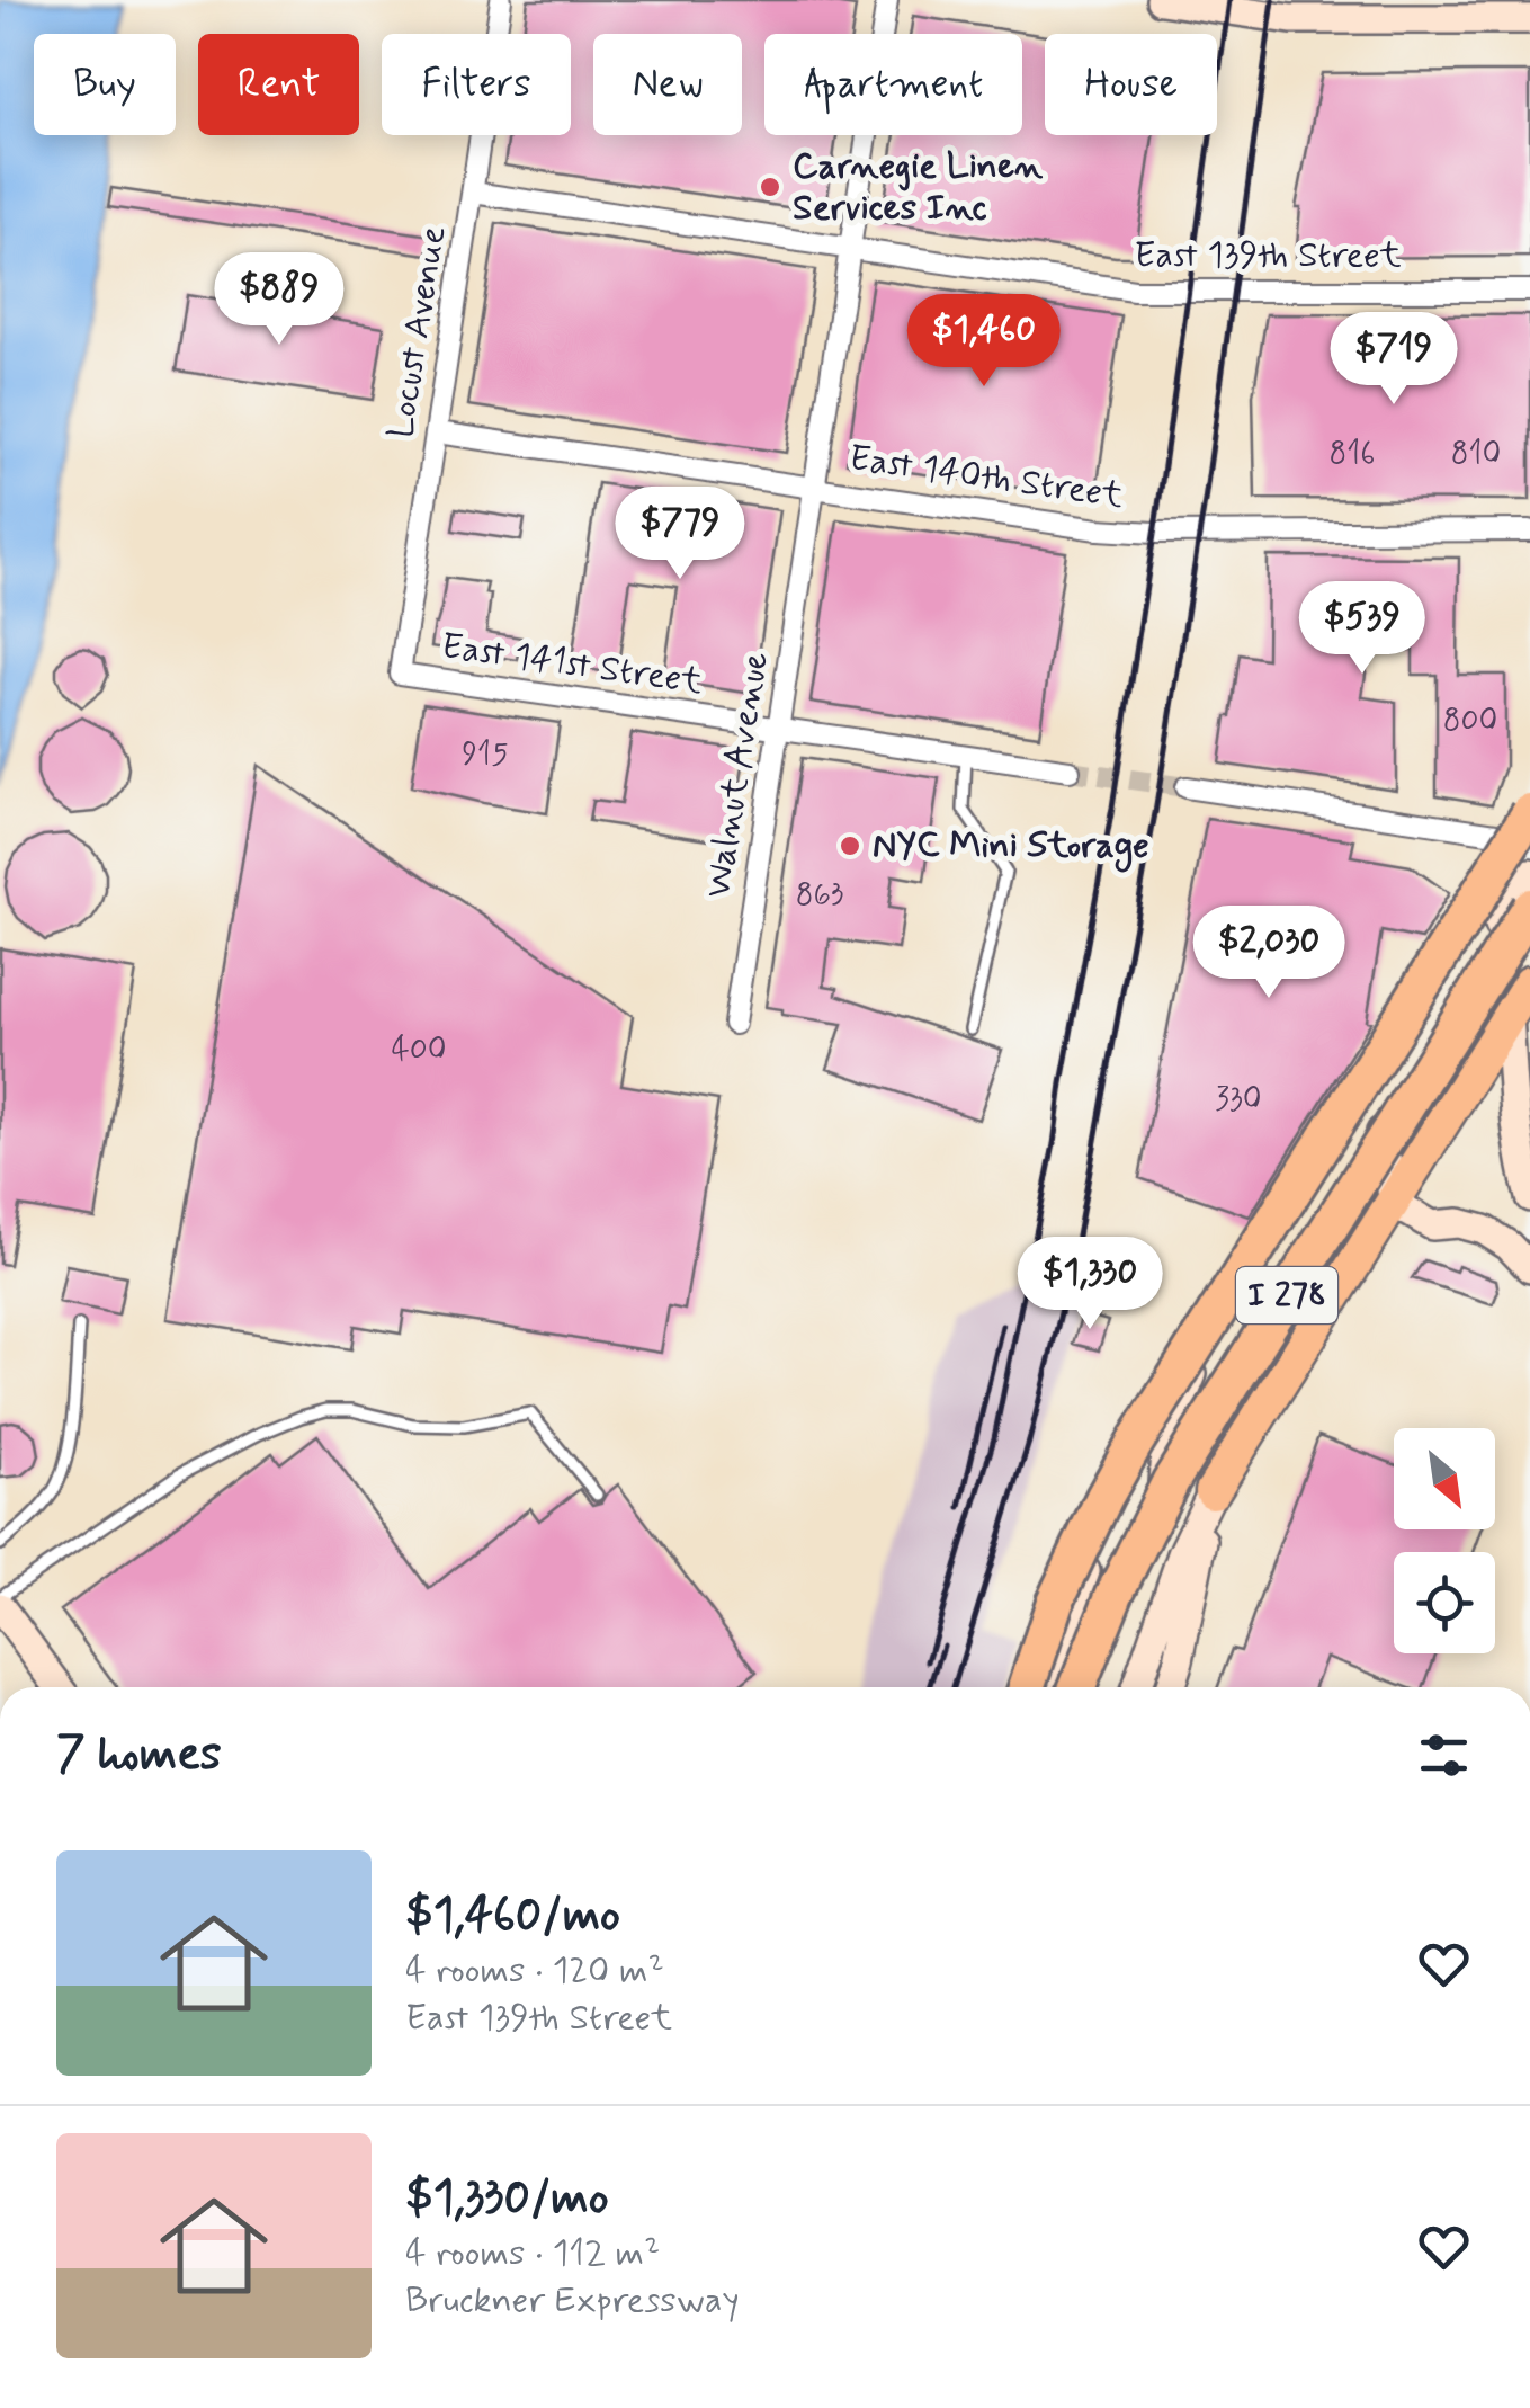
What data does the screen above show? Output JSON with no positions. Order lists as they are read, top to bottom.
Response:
{
  "streets": {
    "highway": ["I 278"],
    "street": [
      "East 139th Street",
      "Locust Avenue",
      "East 140th Street",
      "East 141st Street",
      "Walnut Avenue"
    ]
  },
  "crossings": [
    ["East 139th Street", "Locust Avenue"],
    ["East 139th Street", "Walnut Avenue"],
    ["Locust Avenue", "East 140th Street"],
    ["Locust Avenue", "East 141st Street"],
    ["East 140th Street", "Walnut Avenue"],
    ["East 141st Street", "Walnut Avenue"]
  ],
  "places": ["Carnegie Linen Services Inc", "NYC Mini Storage"],
  "house_numbers": [
    "816",
    "810",
    "800",
    "915",
    "863",
    "400",
    "330"
  ],
  "north": "bottom right",
  "page": {
    "chip": [
      "Buy",
      "Rent",
      "Filters",
      "New",
      "Apartment",
      "House"
    ],
    "price": [
      "$889",
      "$1,460",
      "$719",
      "$779",
      "$539",
      "$2,030",
      "$1,330"
    ],
    "heading": "7 homes",
    "list": [
      {
        "name": "$1,460/mo",
        "note": "4 rooms · 120 m² · East 139th Street"
      },
      {
        "name": "$1,330/mo",
        "note": "4 rooms · 112 m² · Bruckner Expressway"
      }
    ]
  }
}
